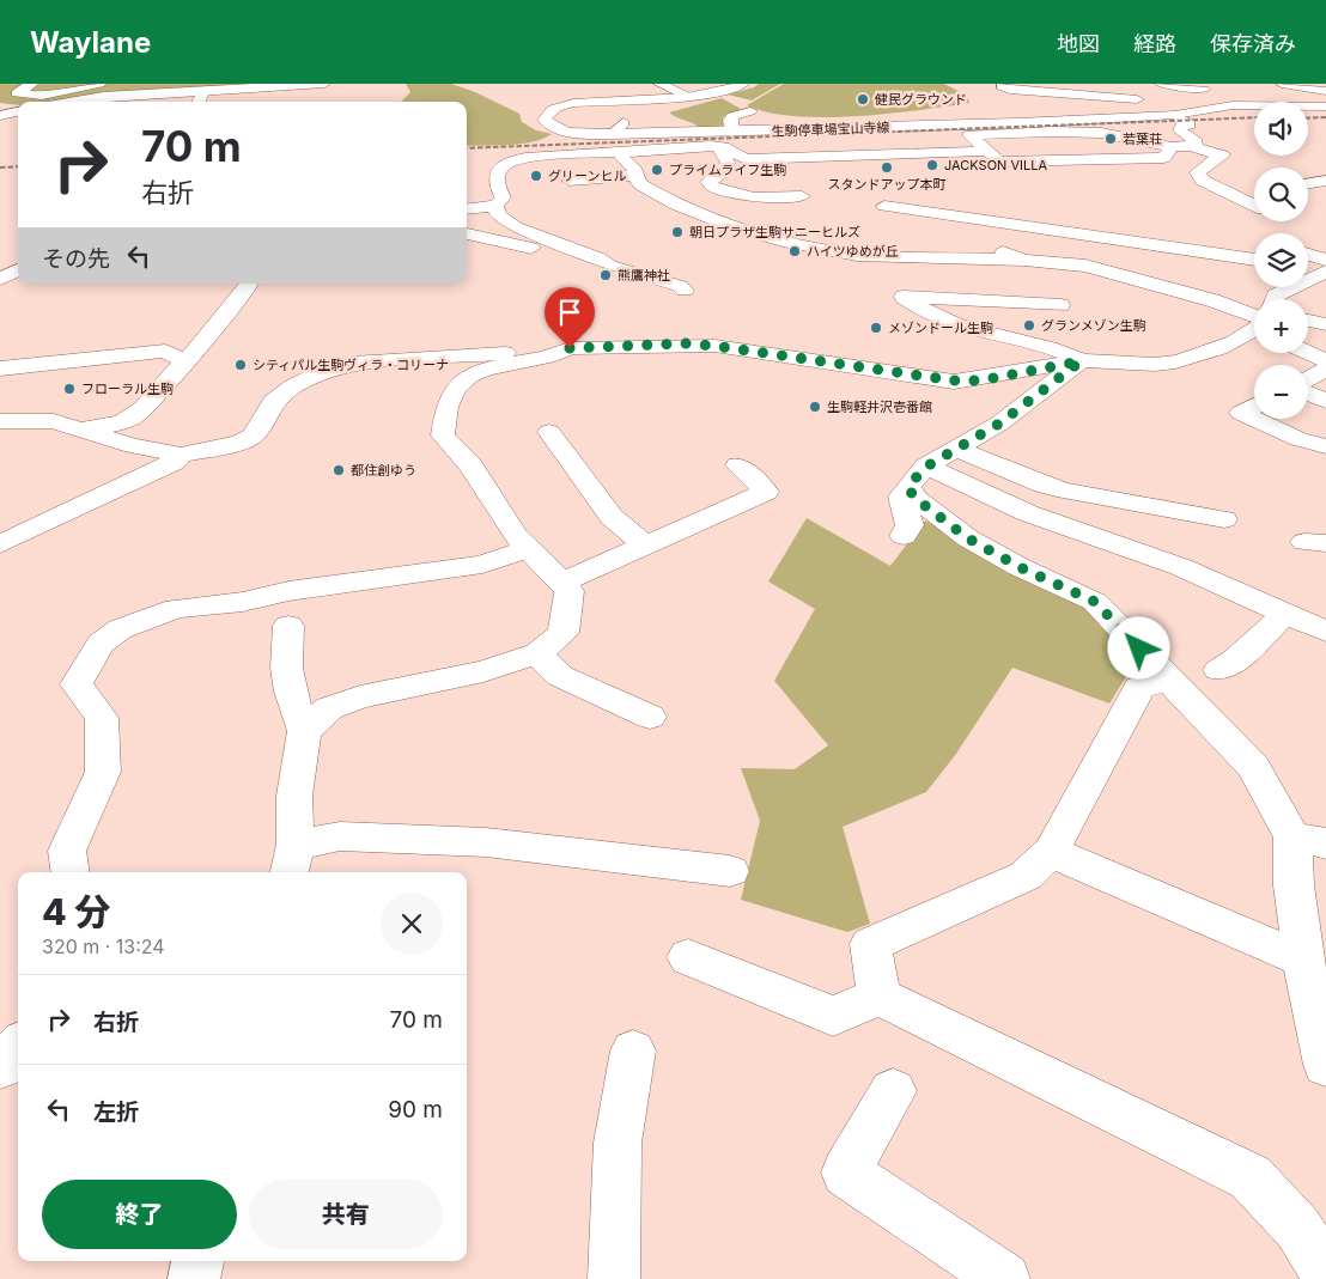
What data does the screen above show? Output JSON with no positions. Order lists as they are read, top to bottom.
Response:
{
  "streets": {
    "street": ["生駒停車場宝山寺線"]
  },
  "places": [
    "健民グラウンド",
    "若葉荘",
    "JACKSON VILLA",
    "スタンドアップ本町",
    "プライムライフ生駒",
    "グリーンヒル",
    "朝日プラザ生駒サニーヒルズ",
    "ハイツゆめが丘",
    "熊鷹神社",
    "グランメゾン生駒",
    "メゾンドール生駒",
    "シティパル生駒ヴィラ・コリーナ",
    "フローラル生駒",
    "生駒軽井沢壱番館",
    "都住創ゆう"
  ],
  "page": {
    "header": "Waylane",
    "nav": ["地図", "経路", "保存済み"],
    "map_buttons": ["+", "−"],
    "turn": ["70 m", "右折"],
    "then": "その先",
    "heading": ["4 分", "320 m · 13:24"],
    "list": [
      {
        "name": "右折",
        "value": "70 m"
      },
      {
        "name": "左折",
        "value": "90 m"
      }
    ],
    "buttons": ["終了", "共有"]
  }
}
